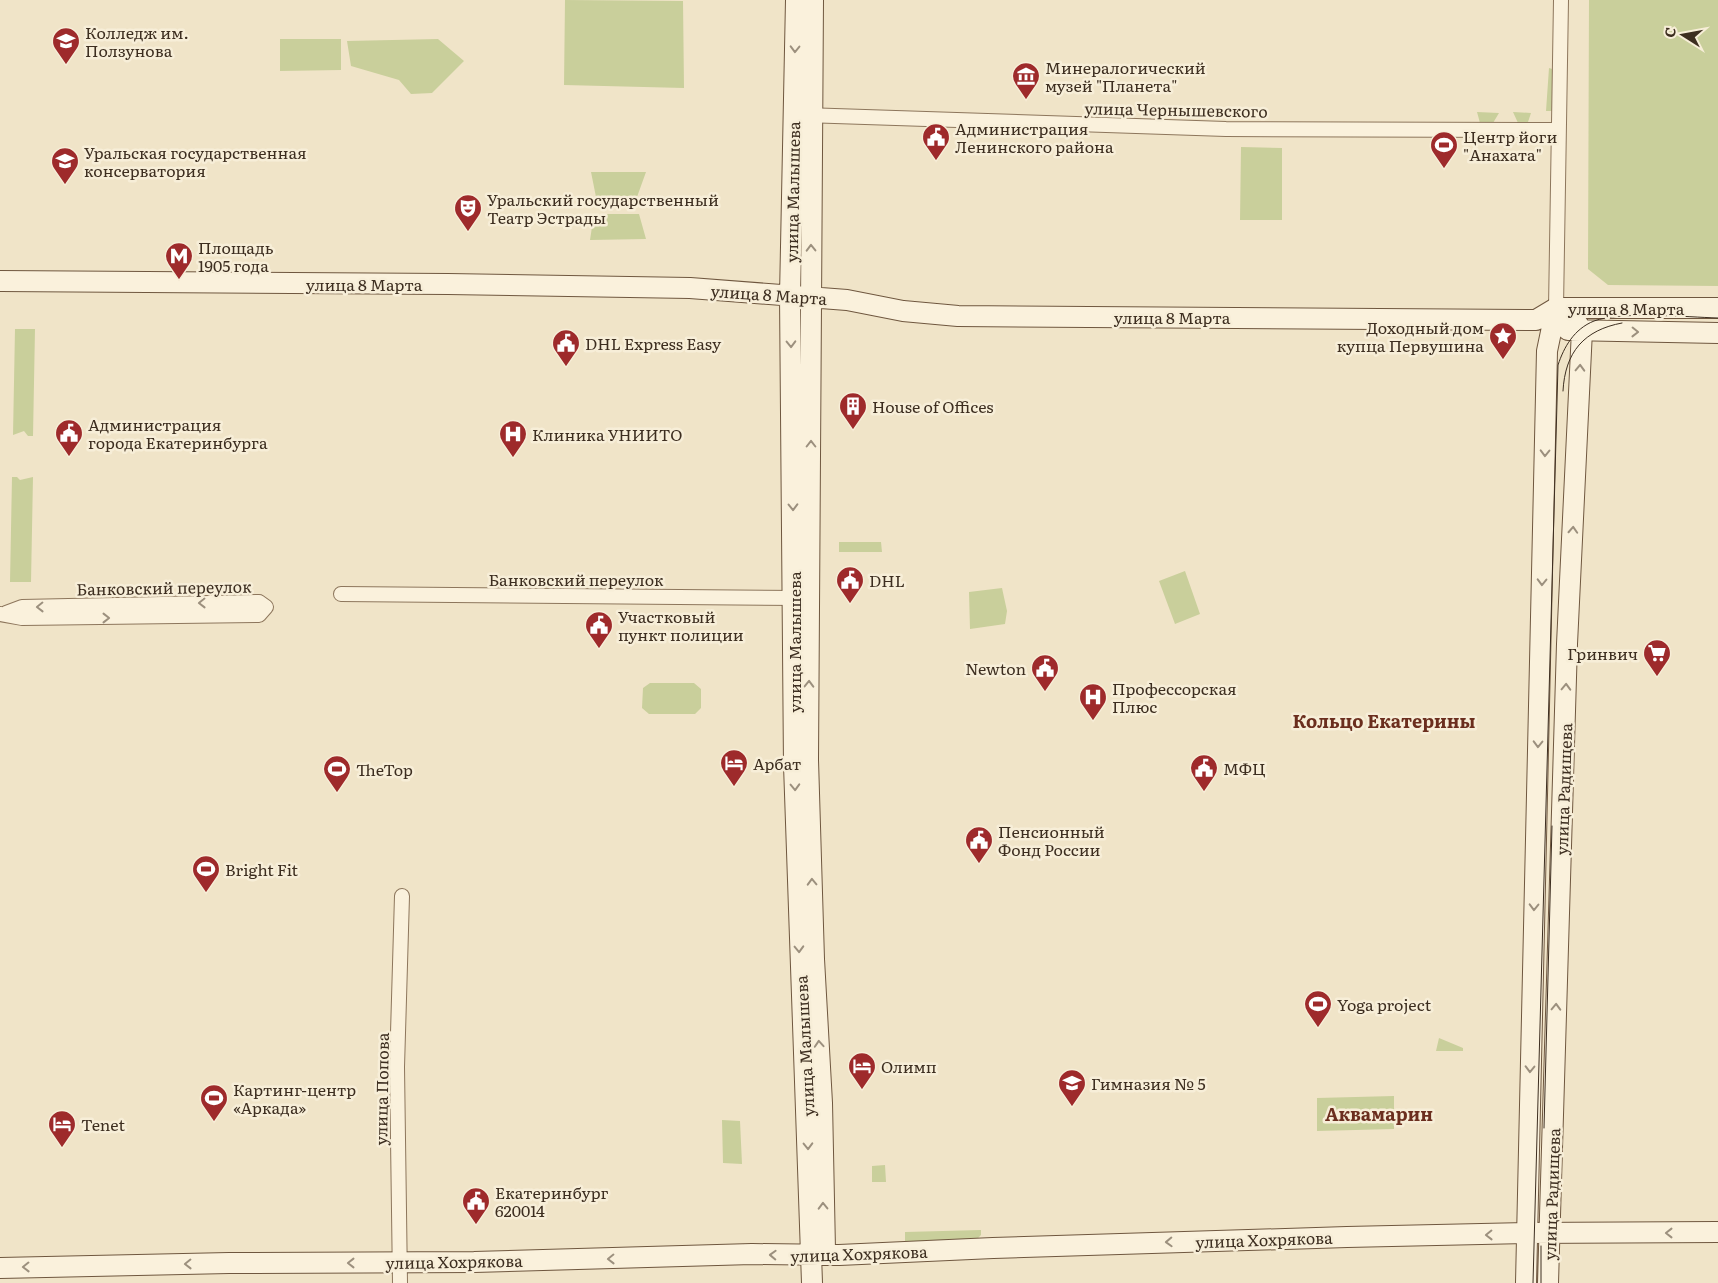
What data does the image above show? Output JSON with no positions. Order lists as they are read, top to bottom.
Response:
{
  "streets": {
    "main road": [
      "улица Малышева",
      "улица 8 Марта",
      "улица Радищева",
      "улица Хохрякова"
    ],
    "street": ["улица Чернышевского", "Банковский переулок", "улица Попова"]
  },
  "crossings": [
    ["улица Чернышевского", "улица Малышева"],
    ["улица Малышева", "улица 8 Марта"],
    ["улица Малышева", "Банковский переулок"],
    ["улица Малышева", "улица Хохрякова"],
    ["улица 8 Марта", "улица Радищева"],
    ["улица Радищева", "улица Хохрякова"],
    ["улица Попова", "улица Хохрякова"]
  ],
  "one_way": ["улица Хохрякова"],
  "districts": ["Кольцо Екатерины", "Аквамарин"],
  "places": {
    "school or university": ["Колледж им. Ползунова", "Уральская государственная консерватория", "Гимназия № 5"],
    "museum": ["Минералогический музей \"Планета\""],
    "public building": [
      "Администрация Ленинского района",
      "DHL Express Easy",
      "Администрация города Екатеринбурга",
      "DHL",
      "Участковый пункт полиции",
      "Newton",
      "МФЦ",
      "Пенсионный Фонд России",
      "Екатеринбург 620014"
    ],
    "sports": [
      "Центр йоги \"Анахата\"",
      "TheTop",
      "Bright Fit",
      "Yoga projeсt",
      "Картинг-центр «Аркада»"
    ],
    "theatre": ["Уральский государственный Театр Эстрады"],
    "metro station": ["Площадь 1905 года"],
    "place": ["Доходный дом купца Первушина"],
    "building": ["House of Offices"],
    "hospital": ["Клиника УНИИТО", "Профессорская Плюс"],
    "supermarket": ["Гринвич"],
    "hotel": ["Арбат", "Олимп", "Tenet"]
  },
  "north": "left"
}
